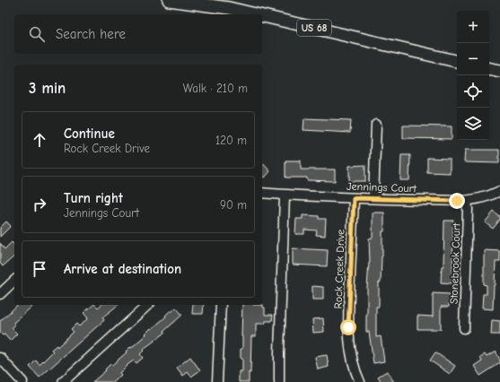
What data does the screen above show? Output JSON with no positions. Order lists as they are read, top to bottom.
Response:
{
  "streets": {
    "main road": ["US 68"],
    "street": ["Jennings Court", "Stonebrook Court", "Rock Creek Drive"]
  },
  "crossings": [
    ["Jennings Court", "Stonebrook Court"],
    ["Jennings Court", "Rock Creek Drive"]
  ],
  "page": {
    "map_buttons": ["+", "−"],
    "search": "Search here",
    "heading": ["3 min", "Walk · 210 m"],
    "list": [
      ["Continue", "Rock Creek Drive", "120 m"],
      ["Turn right", "Jennings Court", "90 m"],
      "Arrive at destination"
    ]
  }
}
